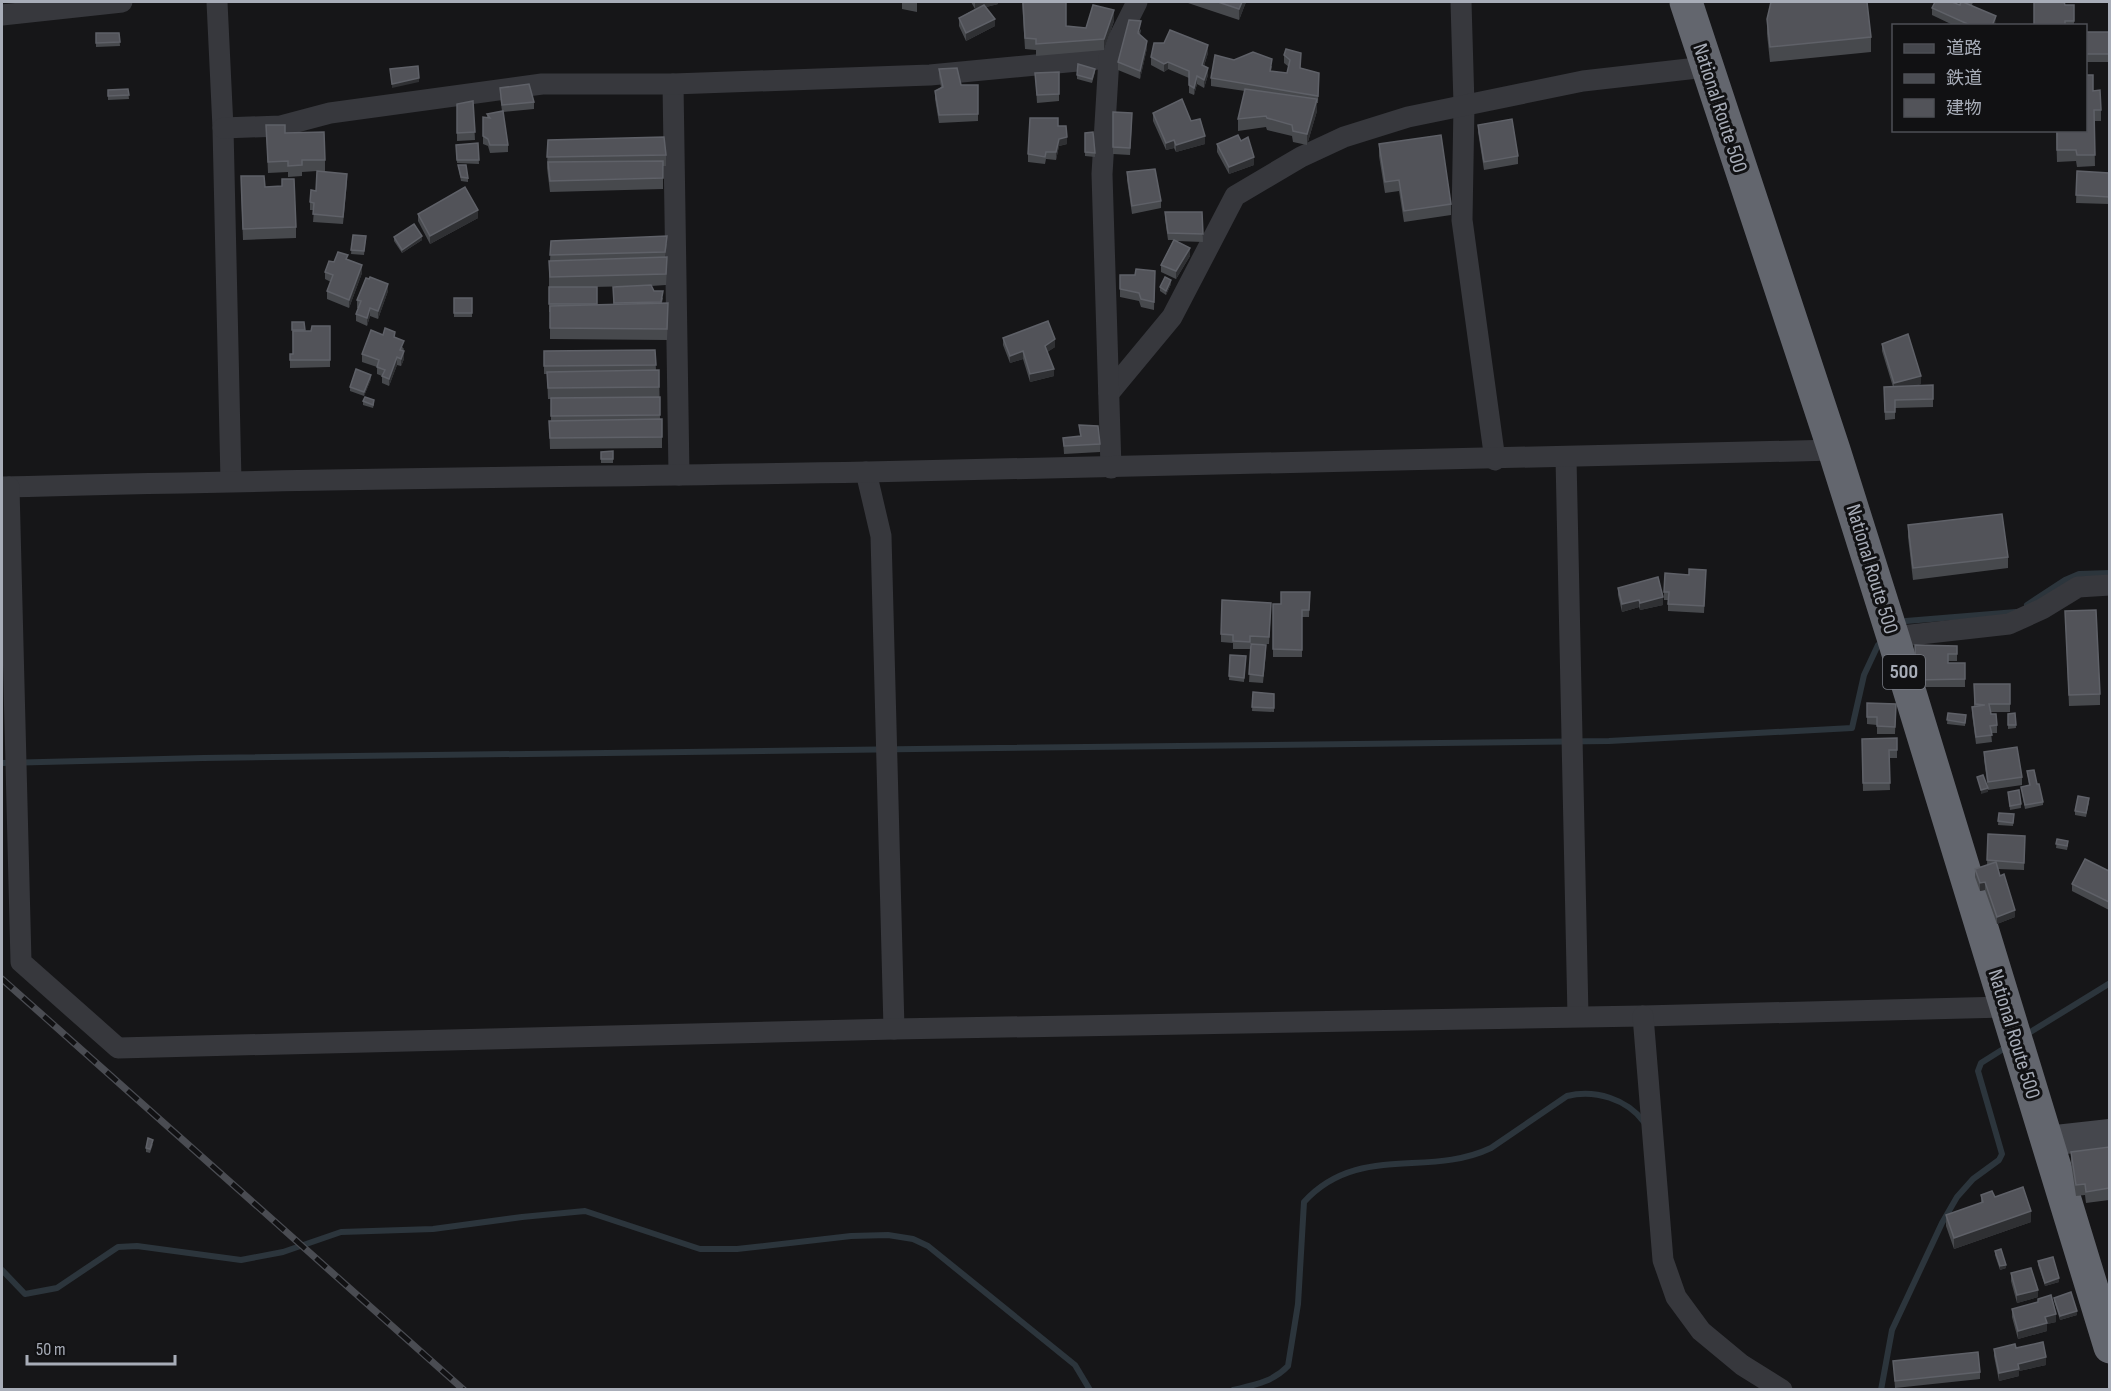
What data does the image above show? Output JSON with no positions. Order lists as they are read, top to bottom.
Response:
{
  "streets": {
    "highway": ["National Route 500", "500"]
  },
  "legend": ["道路", "鉄道", "建物"],
  "scale_bar": "50 m"
}
